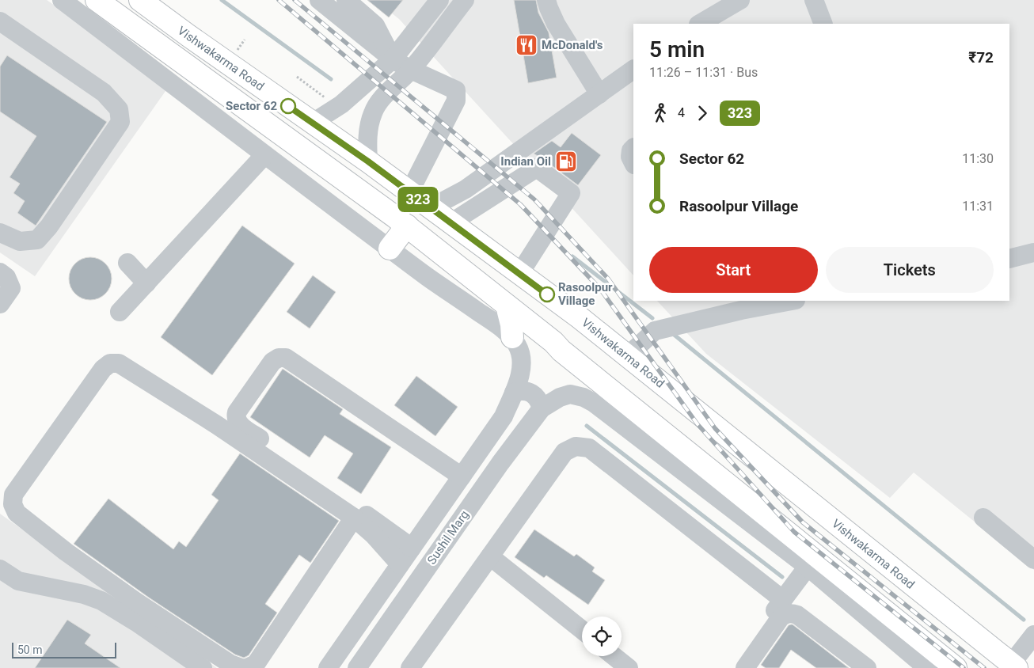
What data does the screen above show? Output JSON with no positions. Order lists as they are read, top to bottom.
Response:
{
  "streets": {
    "main road": ["Vishwakarma Road"],
    "street": ["Sushil Marg"]
  },
  "places": {
    "restaurant": ["McDonald's"],
    "other": ["Sector 62", "Rasoolpur Village"],
    "fuel station": ["Indian Oil"]
  },
  "lines": ["bus line 323"],
  "scale_bar": "50 m",
  "page": {
    "on_map": "323",
    "heading": ["5 min", "11:26 – 11:31 · Bus", "₹72"],
    "legs": ["4", "323"],
    "list": [
      {
        "name": "Sector 62",
        "value": "11:30"
      },
      {
        "name": "Rasoolpur Village",
        "value": "11:31"
      }
    ],
    "buttons": ["Start", "Tickets"],
    "scale": "50 m"
  }
}
